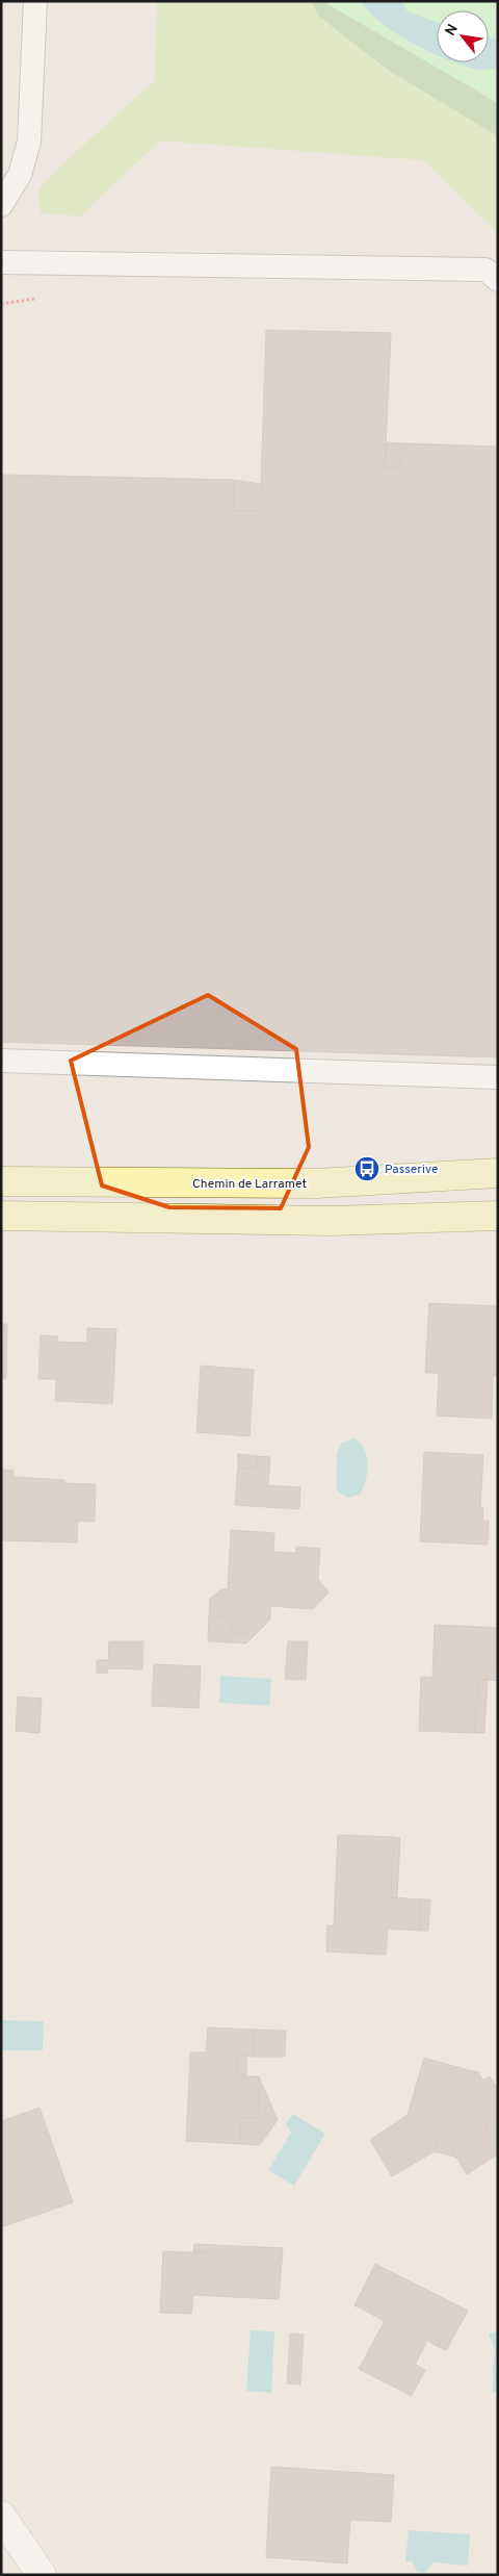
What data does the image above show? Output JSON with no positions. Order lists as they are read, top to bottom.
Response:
{
  "streets": {
    "main road": ["Chemin de Larramet"]
  },
  "places": {
    "bus stop": ["Passerive"]
  },
  "north": "top left"
}
